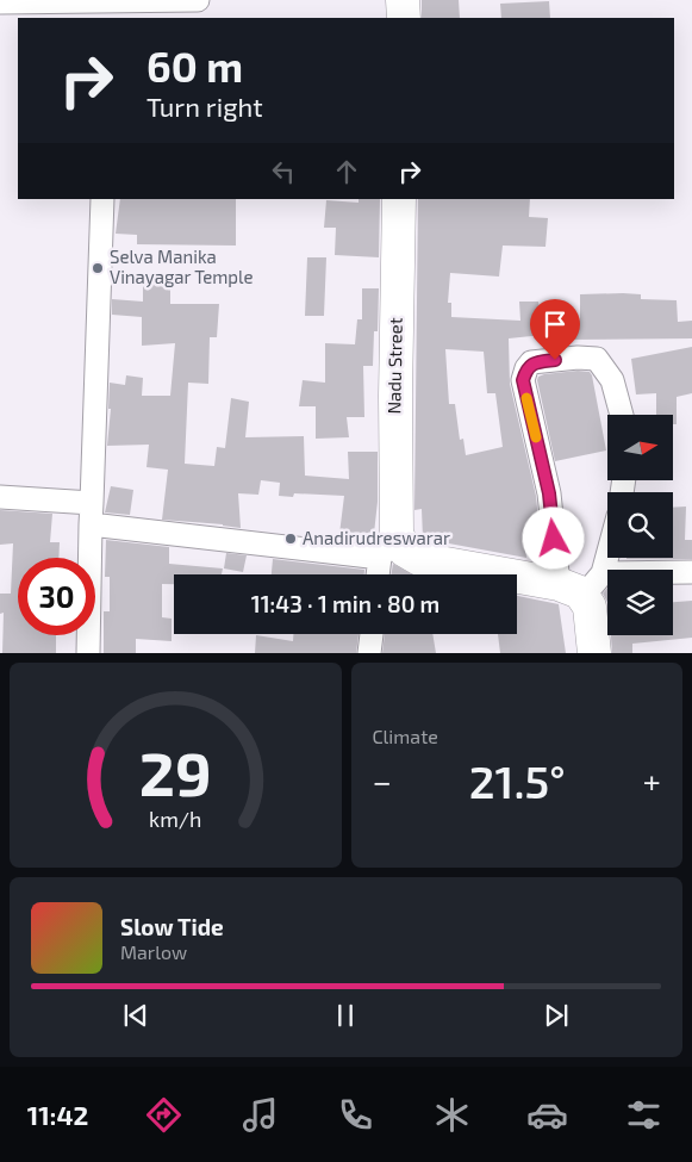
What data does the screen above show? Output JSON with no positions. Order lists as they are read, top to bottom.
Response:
{
  "streets": {
    "main road": ["Nadu Street"]
  },
  "places": ["Selva Manika Vinayagar Temple", "Anadirudreswarar"],
  "north": "right",
  "page": {
    "turn": ["60 m", "Turn right"],
    "limit": "30",
    "trip": "11:43 · 1 min · 80 m",
    "tile": "Climate",
    "heat": ["−", "21.5°", "+"],
    "song": ["Slow Tide", "Marlow"],
    "tabs": "11:42",
    "gauge": ["29", "km/h"]
  }
}
